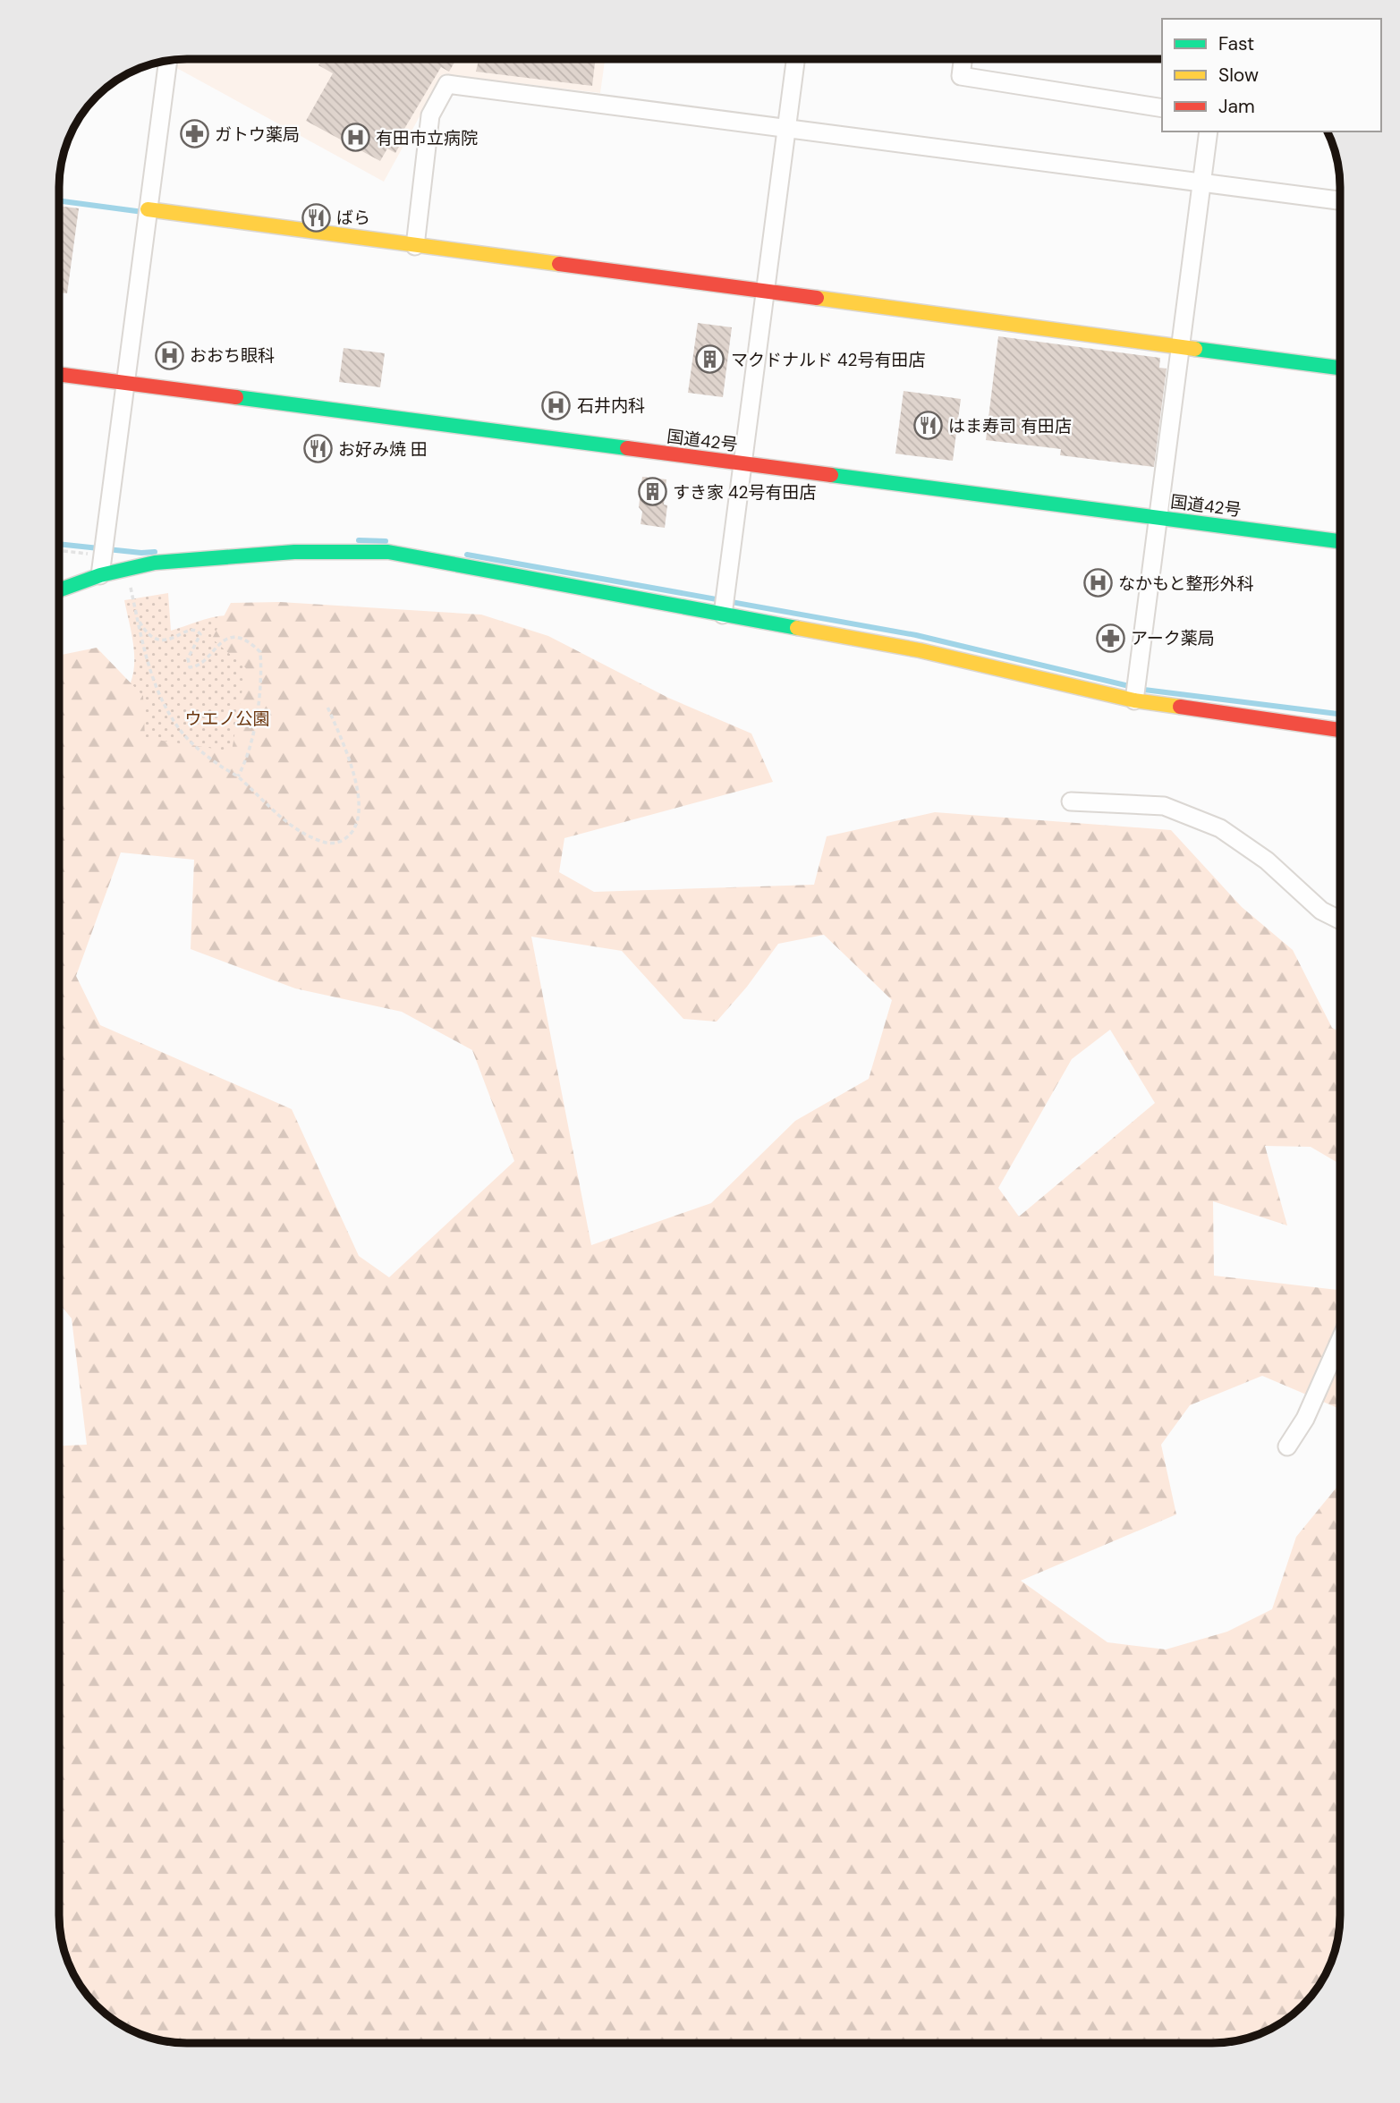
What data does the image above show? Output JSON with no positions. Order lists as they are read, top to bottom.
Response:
{
  "streets": {
    "main road": ["国道42号"]
  },
  "parks": ["ウエノ公園"],
  "places": {
    "pharmacy": ["ガトウ薬局", "アーク薬局"],
    "hospital": [
      "有田市立病院",
      "おおち眼科",
      "石井内科",
      "なかもと整形外科"
    ],
    "restaurant": ["ばら", "はま寿司 有田店", "お好み焼 田"],
    "building": ["マクドナルド 42号有田店", "すき家 42号有田店"]
  },
  "legend": ["Fast", "Slow", "Jam"]
}
